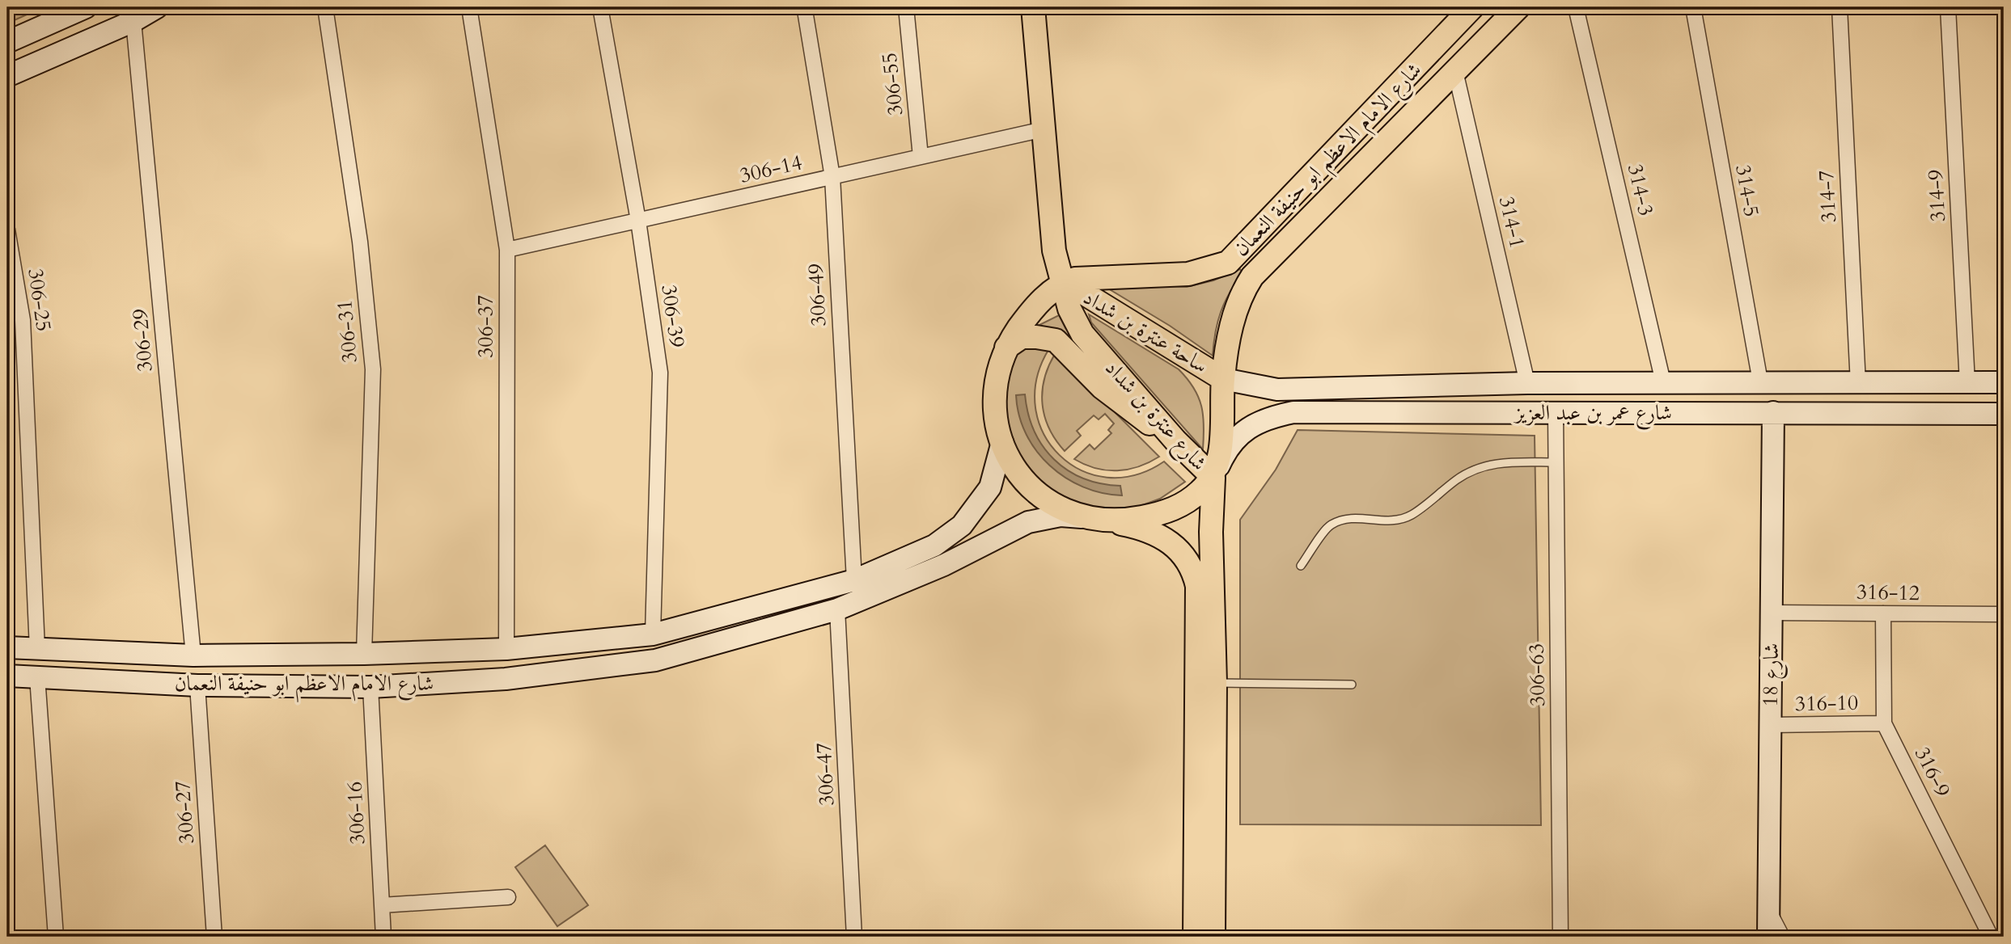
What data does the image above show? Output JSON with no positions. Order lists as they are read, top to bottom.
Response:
{
  "streets": {
    "main road": ["شارع الامام الاعظم ابو حنيفة النعمان", "ساحة عنترة بن شداد", "شارع عنترة بن شداد"],
    "street": [
      "306-55",
      "306-14",
      "314-3",
      "314-5",
      "314-9",
      "314-7",
      "314-1",
      "306-49",
      "306-25",
      "306-39",
      "306-37",
      "306-31",
      "306-29",
      "شارع عمر بن عبد العزيز",
      "316-12",
      "306-63",
      "شارع 18",
      "316-10",
      "316-9",
      "306-47",
      "306-27",
      "306-16"
    ]
  },
  "crossings": [
    ["306-55", "306-14"],
    ["شارع الامام الاعظم ابو حنيفة النعمان", "314-1"],
    ["شارع الامام الاعظم ابو حنيفة النعمان", "306-49"],
    ["شارع الامام الاعظم ابو حنيفة النعمان", "306-25"],
    ["شارع الامام الاعظم ابو حنيفة النعمان", "306-39"],
    ["شارع الامام الاعظم ابو حنيفة النعمان", "306-37"],
    ["شارع الامام الاعظم ابو حنيفة النعمان", "306-31"],
    ["شارع الامام الاعظم ابو حنيفة النعمان", "ساحة عنترة بن شداد"],
    ["شارع الامام الاعظم ابو حنيفة النعمان", "306-29"],
    ["شارع الامام الاعظم ابو حنيفة النعمان", "شارع عمر بن عبد العزيز"],
    ["شارع الامام الاعظم ابو حنيفة النعمان", "شارع عنترة بن شداد"],
    ["شارع الامام الاعظم ابو حنيفة النعمان", "306-47"],
    ["شارع الامام الاعظم ابو حنيفة النعمان", "306-27"],
    ["شارع الامام الاعظم ابو حنيفة النعمان", "306-16"],
    ["306-14", "306-49"],
    ["306-14", "306-39"],
    ["306-14", "306-37"],
    ["306-14", "شارع عنترة بن شداد"],
    ["314-3", "شارع عمر بن عبد العزيز"],
    ["314-5", "شارع عمر بن عبد العزيز"],
    ["314-9", "شارع عمر بن عبد العزيز"],
    ["314-7", "شارع عمر بن عبد العزيز"],
    ["314-1", "شارع عمر بن عبد العزيز"],
    ["ساحة عنترة بن شداد", "شارع عمر بن عبد العزيز"],
    ["ساحة عنترة بن شداد", "شارع عنترة بن شداد"],
    ["شارع عمر بن عبد العزيز", "شارع عنترة بن شداد"],
    ["شارع عمر بن عبد العزيز", "306-63"],
    ["شارع عمر بن عبد العزيز", "شارع 18"],
    ["316-12", "شارع 18"],
    ["316-12", "316-9"],
    ["شارع 18", "316-10"],
    ["316-10", "316-9"]
  ]
}
